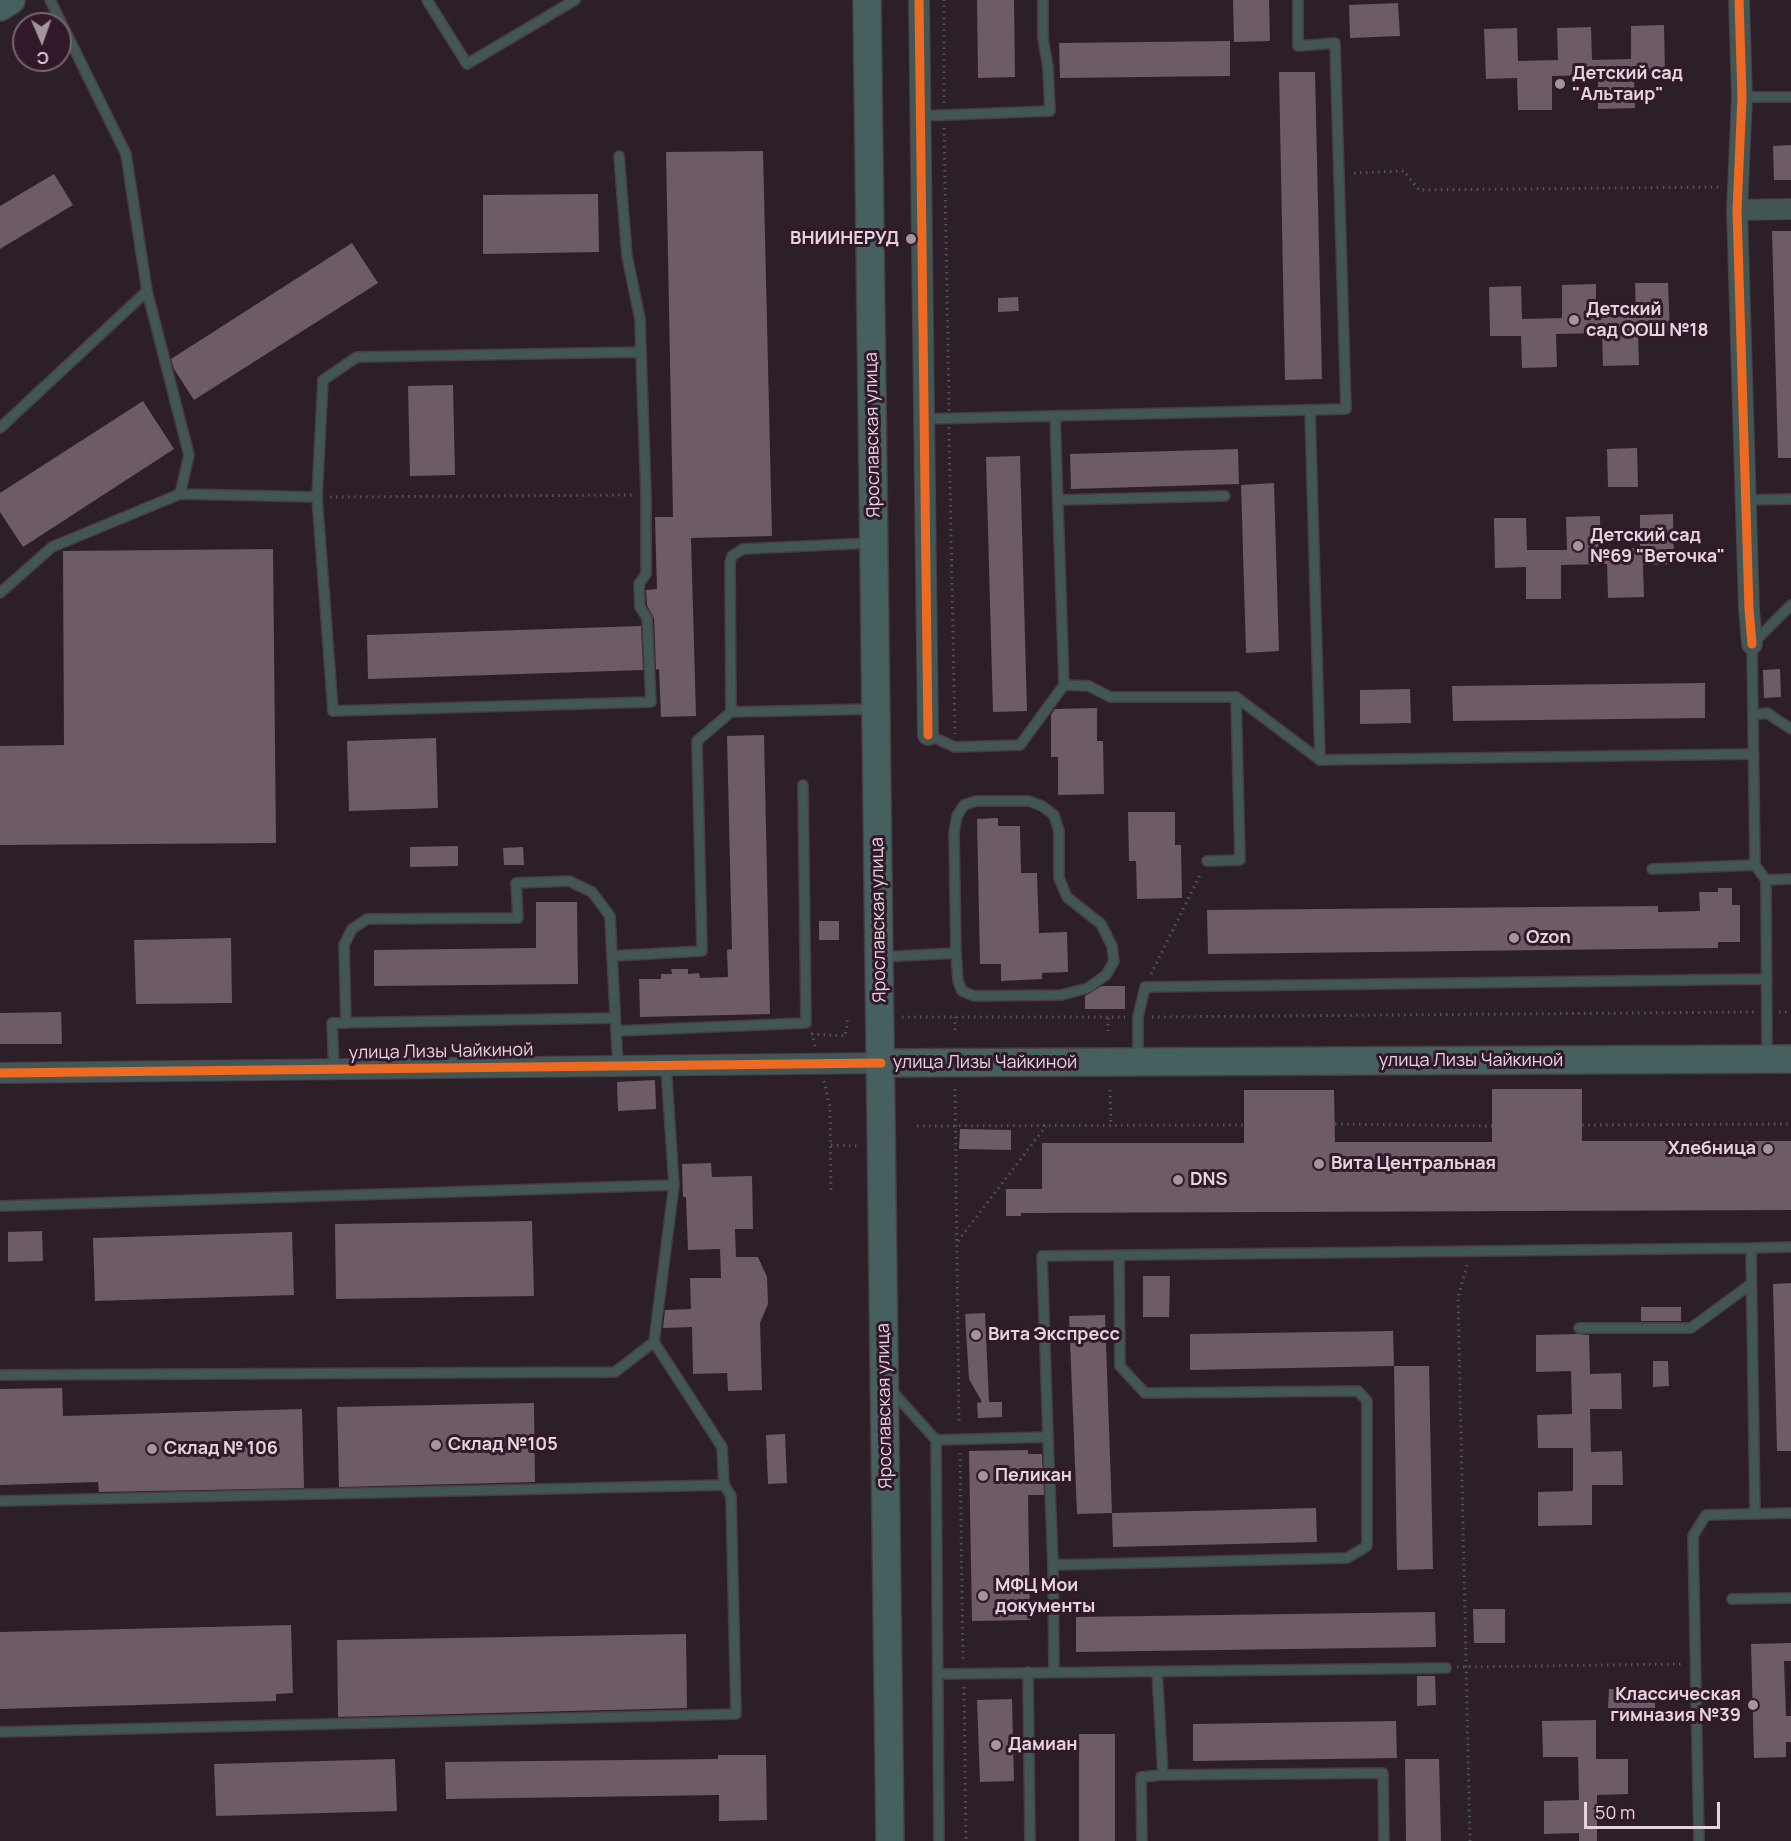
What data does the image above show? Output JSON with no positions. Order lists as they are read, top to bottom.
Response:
{
  "streets": {
    "main road": ["Ярославская улица", "улица Лизы Чайкиной"]
  },
  "crossings": [
    ["Ярославская улица", "улица Лизы Чайкиной"]
  ],
  "places": [
    "Детский сад \"Альтаир\"",
    "ВНИИНЕРУД",
    "Детский сад ООШ №18",
    "Детский сад №69 \"Веточка\"",
    "Ozon",
    "Хлебница",
    "Вита Центральная",
    "DNS",
    "Вита Экспресс",
    "Склад №105",
    "Склад № 106",
    "Пеликан",
    "МФЦ Мои документы",
    "Классическая гимназия №39",
    "Дамиан"
  ],
  "scale_bar": "50 m",
  "north": "bottom"
}
